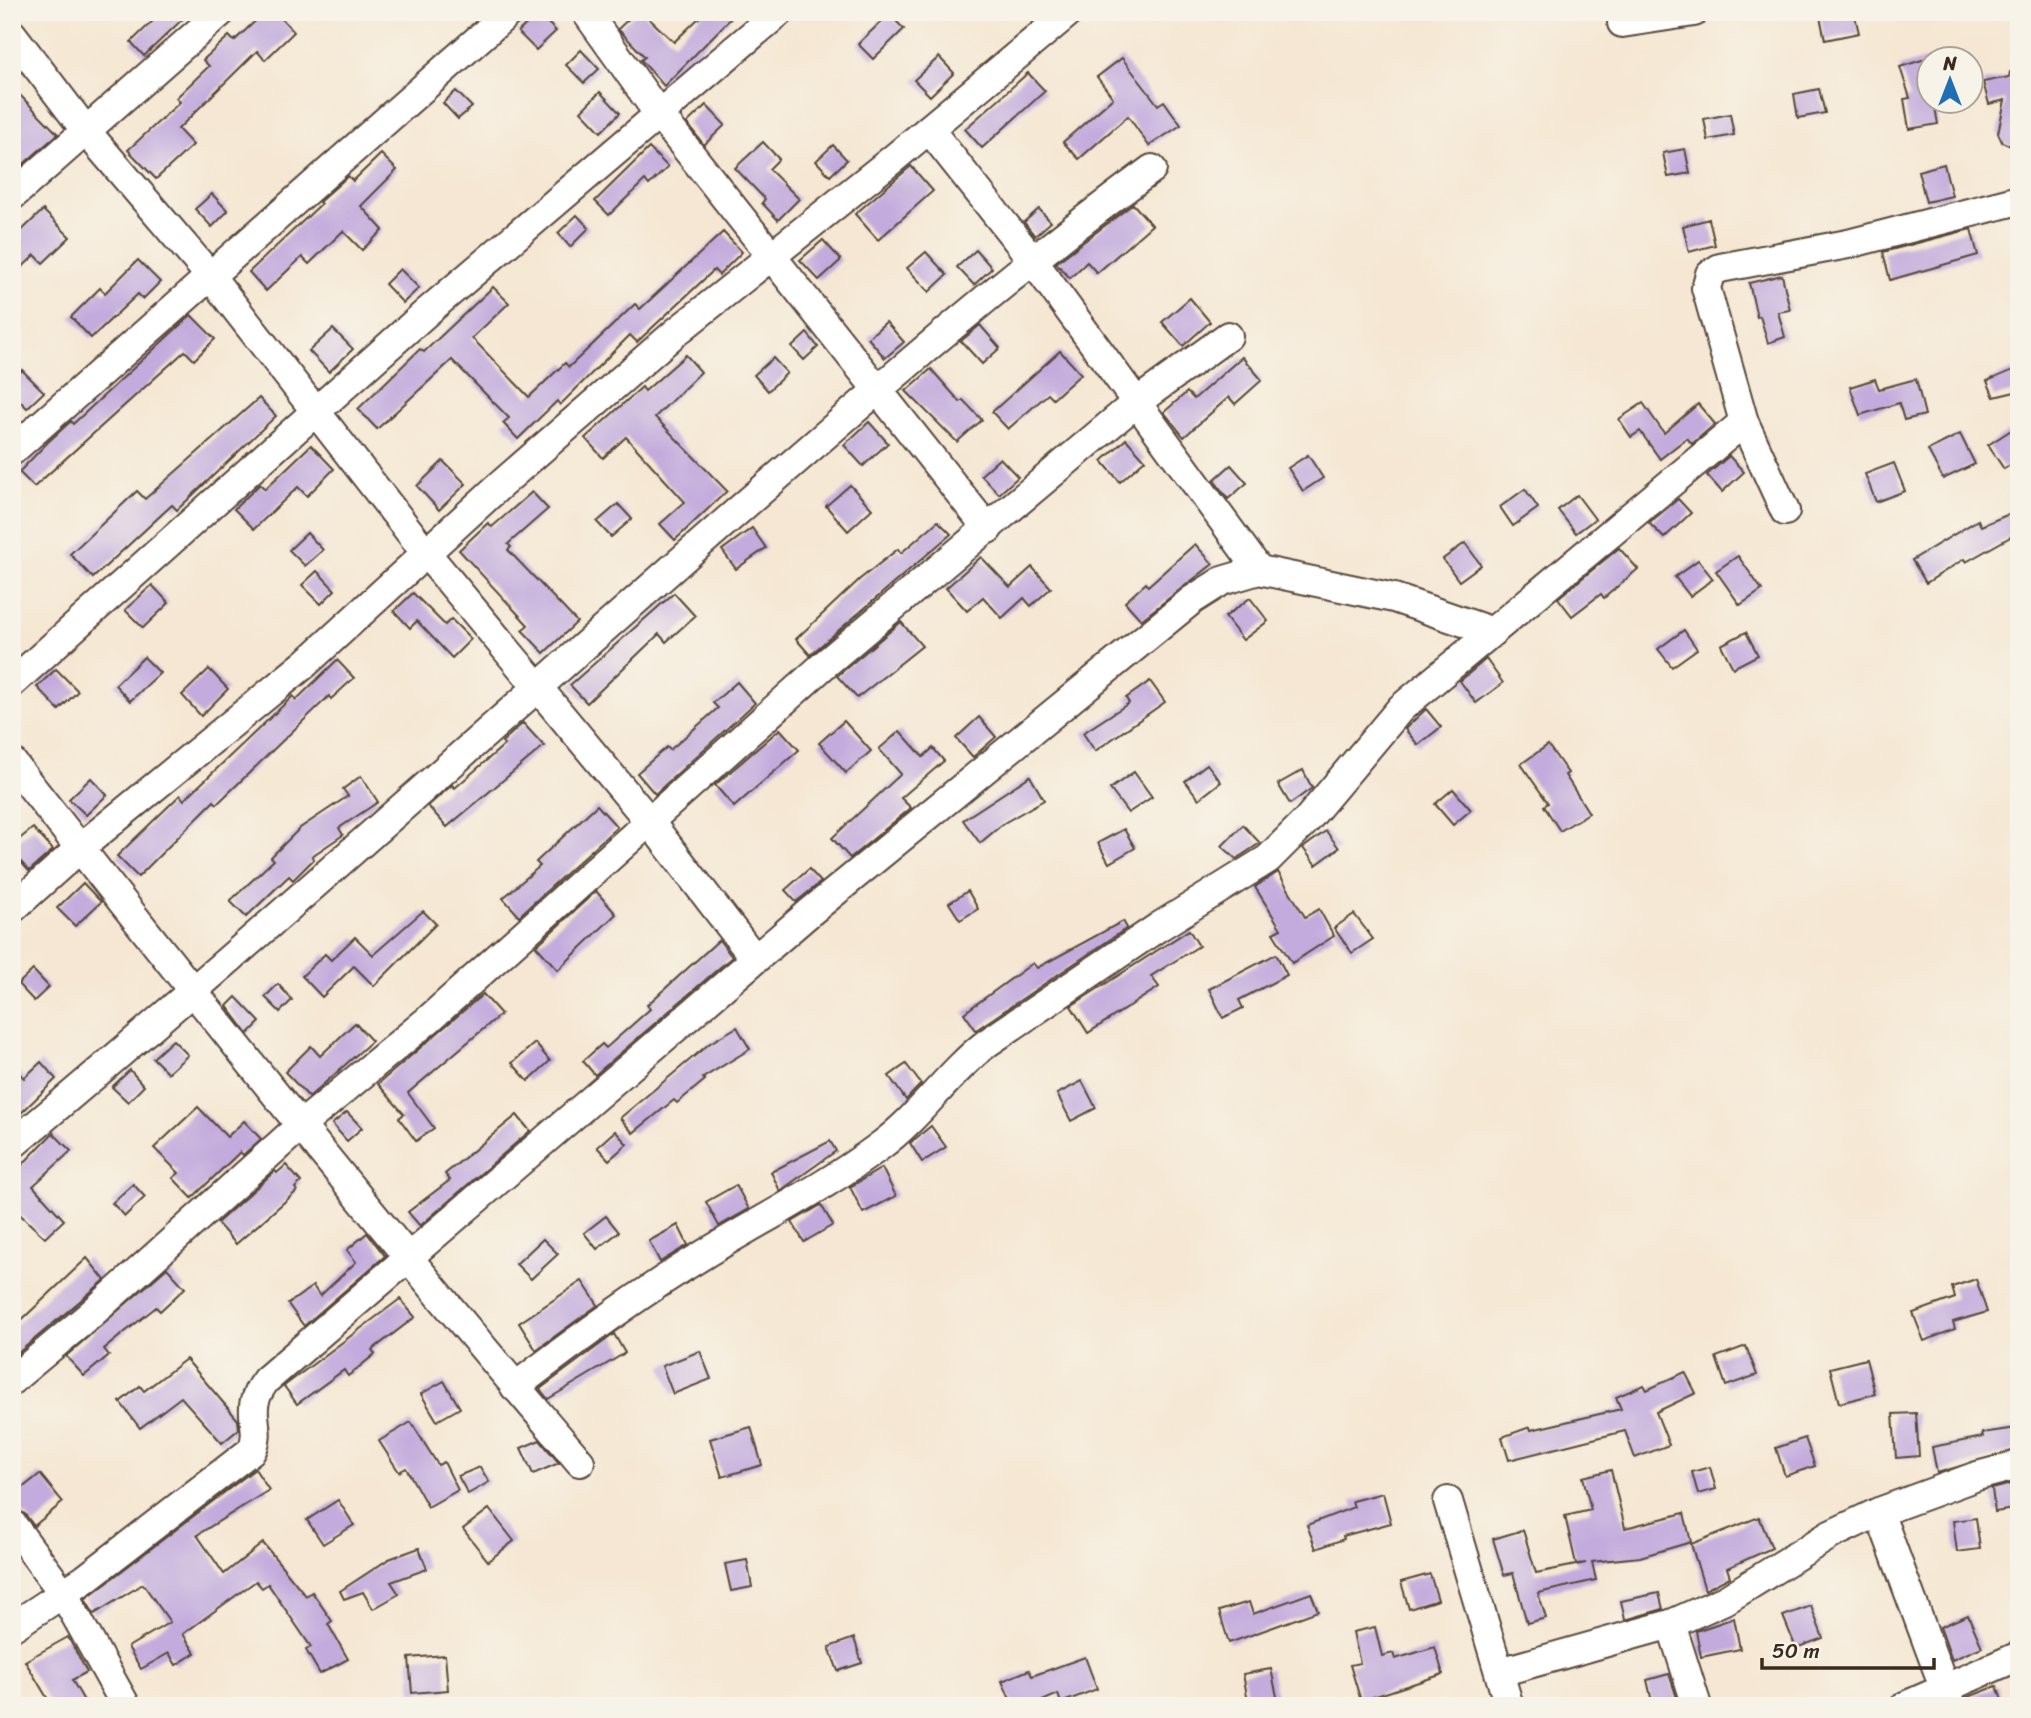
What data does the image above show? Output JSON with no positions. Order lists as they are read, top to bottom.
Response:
{
  "scale_bar": "50 m",
  "north": "top"
}
